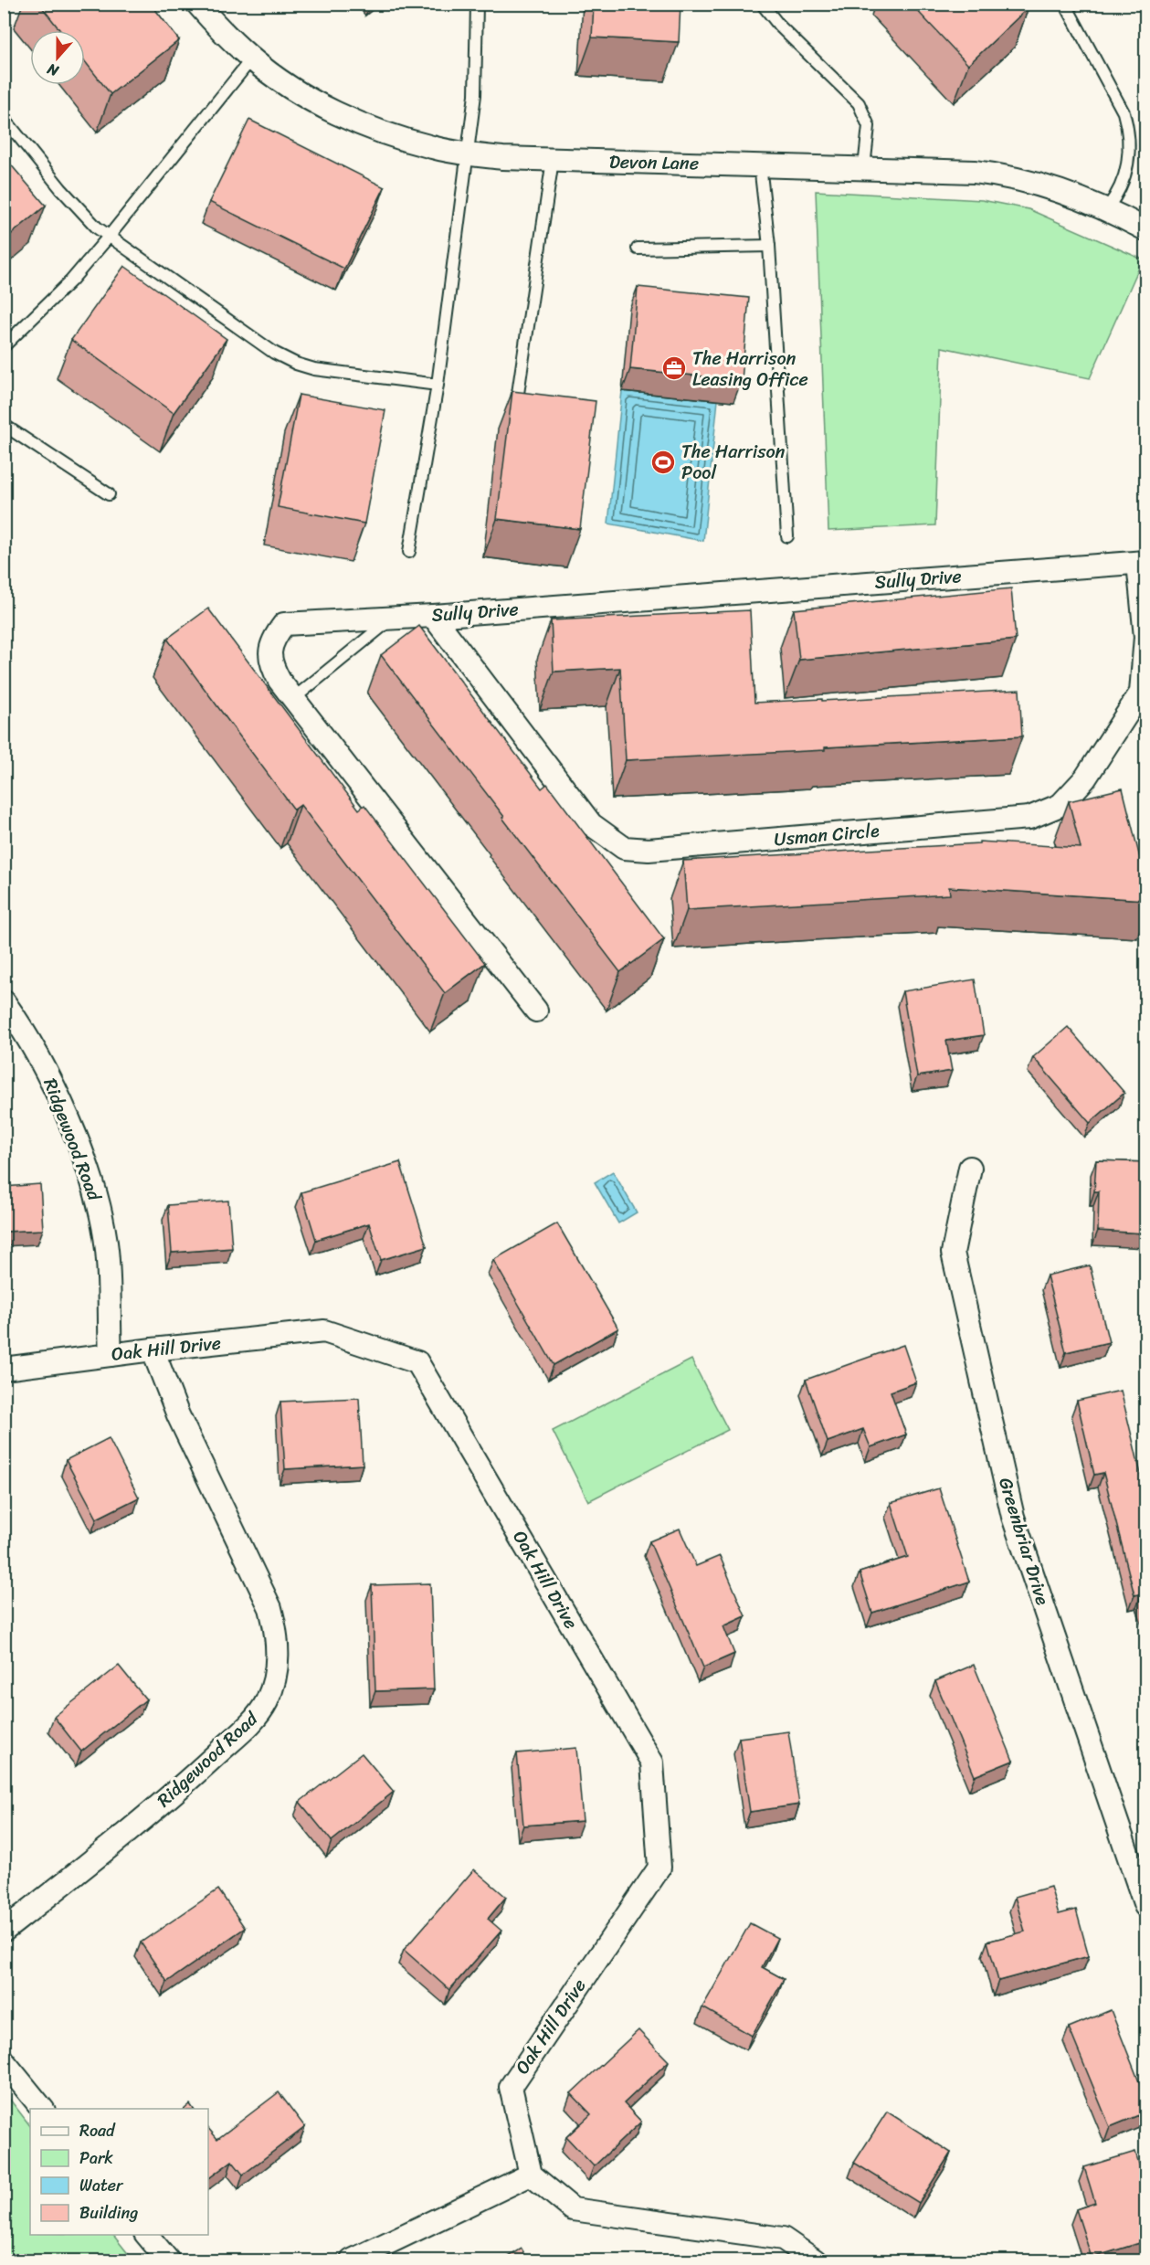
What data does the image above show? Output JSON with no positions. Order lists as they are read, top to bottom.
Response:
{
  "streets": {
    "street": [
      "Devon Lane",
      "Sully Drive",
      "Usman Circle",
      "Ridgewood Road",
      "Oak Hill Drive",
      "Greenbriar Drive"
    ]
  },
  "crossings": [
    ["Sully Drive", "Usman Circle"],
    ["Ridgewood Road", "Oak Hill Drive"]
  ],
  "places": {
    "office": ["The Harrison Leasing Office"],
    "sports": ["The Harrison Pool"]
  },
  "legend": [
    "Road",
    "Park",
    "Water",
    "Building"
  ],
  "north": "bottom"
}
